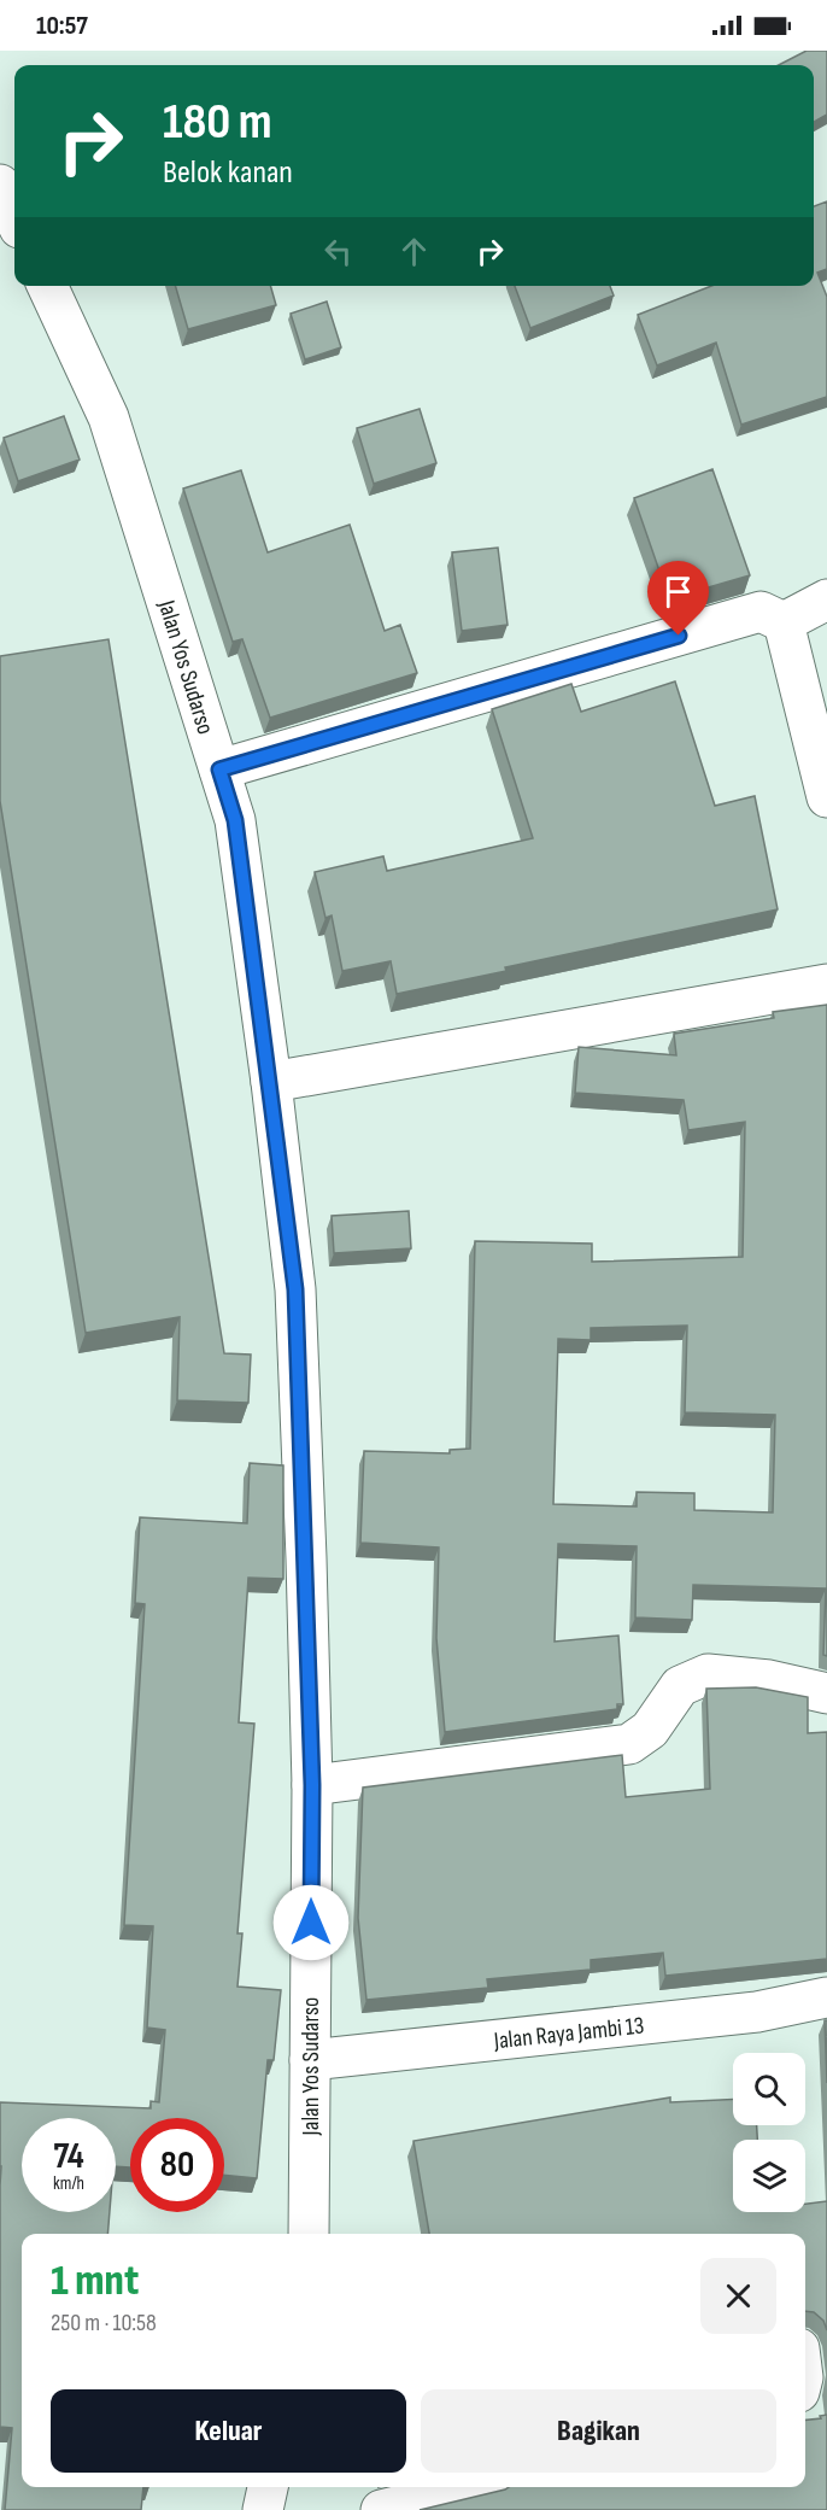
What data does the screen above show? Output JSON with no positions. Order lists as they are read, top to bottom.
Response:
{
  "streets": {
    "main road": ["Jalan Yos Sudarso", "Jalan Raya Jambi 13"]
  },
  "crossings": [
    ["Jalan Yos Sudarso", "Jalan Raya Jambi 13"]
  ],
  "page": {
    "status": "10:57",
    "turn": ["180 m", "Belok kanan"],
    "speed": "74 km/h",
    "limit": "80",
    "heading": ["1 mnt", "250 m · 10:58"],
    "buttons": ["Keluar", "Bagikan"]
  }
}
